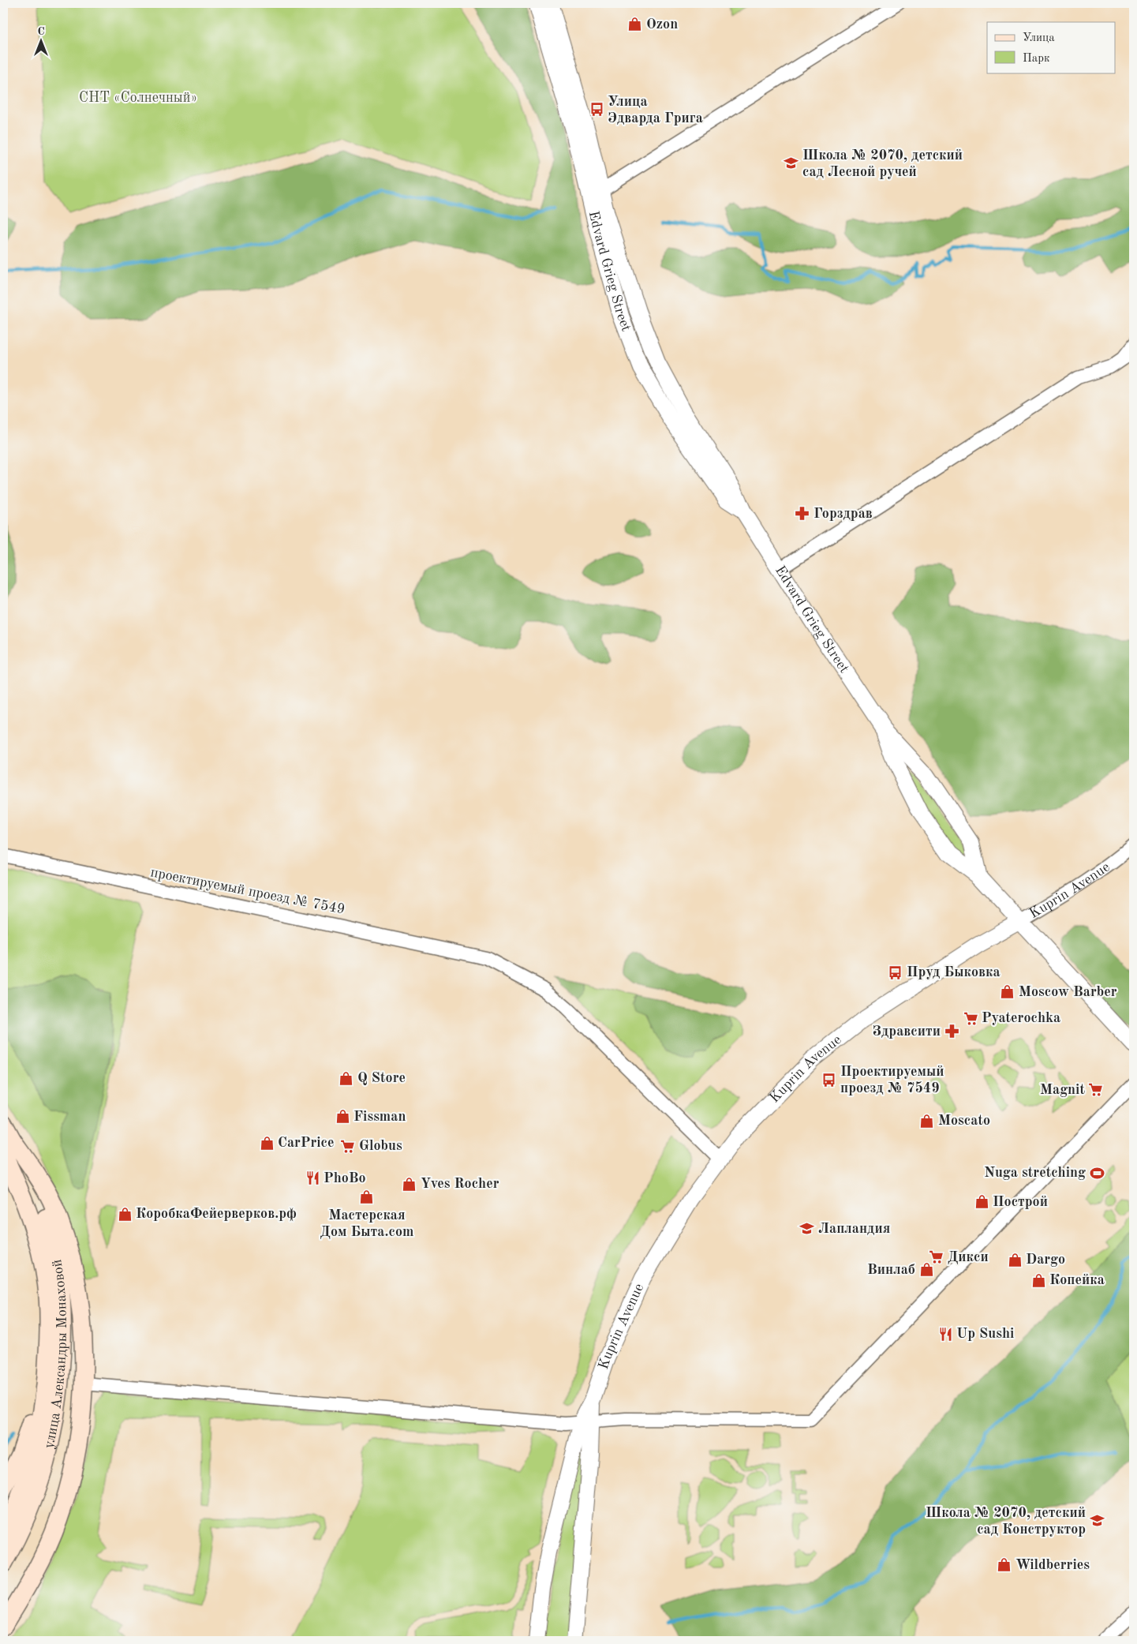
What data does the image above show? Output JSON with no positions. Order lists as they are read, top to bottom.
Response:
{
  "streets": {
    "main road": ["улица Александры Монаховой"],
    "street": ["Edvard Grieg Street", "Kuprin Avenue", "проектируемый проезд № 7549"]
  },
  "crossings": [
    ["Edvard Grieg Street", "Kuprin Avenue"],
    ["Kuprin Avenue", "проектируемый проезд № 7549"]
  ],
  "parks": ["СНТ «Солнечный»"],
  "places": {
    "shop": [
      "Ozon",
      "Moscow Barber",
      "Q Store",
      "Fissman",
      "Moscato",
      "CarPrice",
      "Yves Rocher",
      "Мастерская Дом Быта.com",
      "Построй",
      "КоробкаФейерверков.рф",
      "Dargo",
      "Винлаб",
      "Копейка",
      "Wildberries"
    ],
    "bus stop": ["Улица Эдварда Грига", "Пруд Быковка", "Проектируемый проезд № 7549"],
    "school or university": ["Школа № 2070, детский сад Лесной ручей", "Лапландия", "Школа № 2070, детский сад Конструктор"],
    "pharmacy": ["Горздрав", "Здравсити"],
    "supermarket": [
      "Pyaterochka",
      "Magnit",
      "Globus",
      "Дикси"
    ],
    "sports": ["Nuga stretching"],
    "restaurant": ["PhoBo", "Up Sushi"]
  },
  "legend": ["Улица", "Парк"],
  "north": "top"
}
